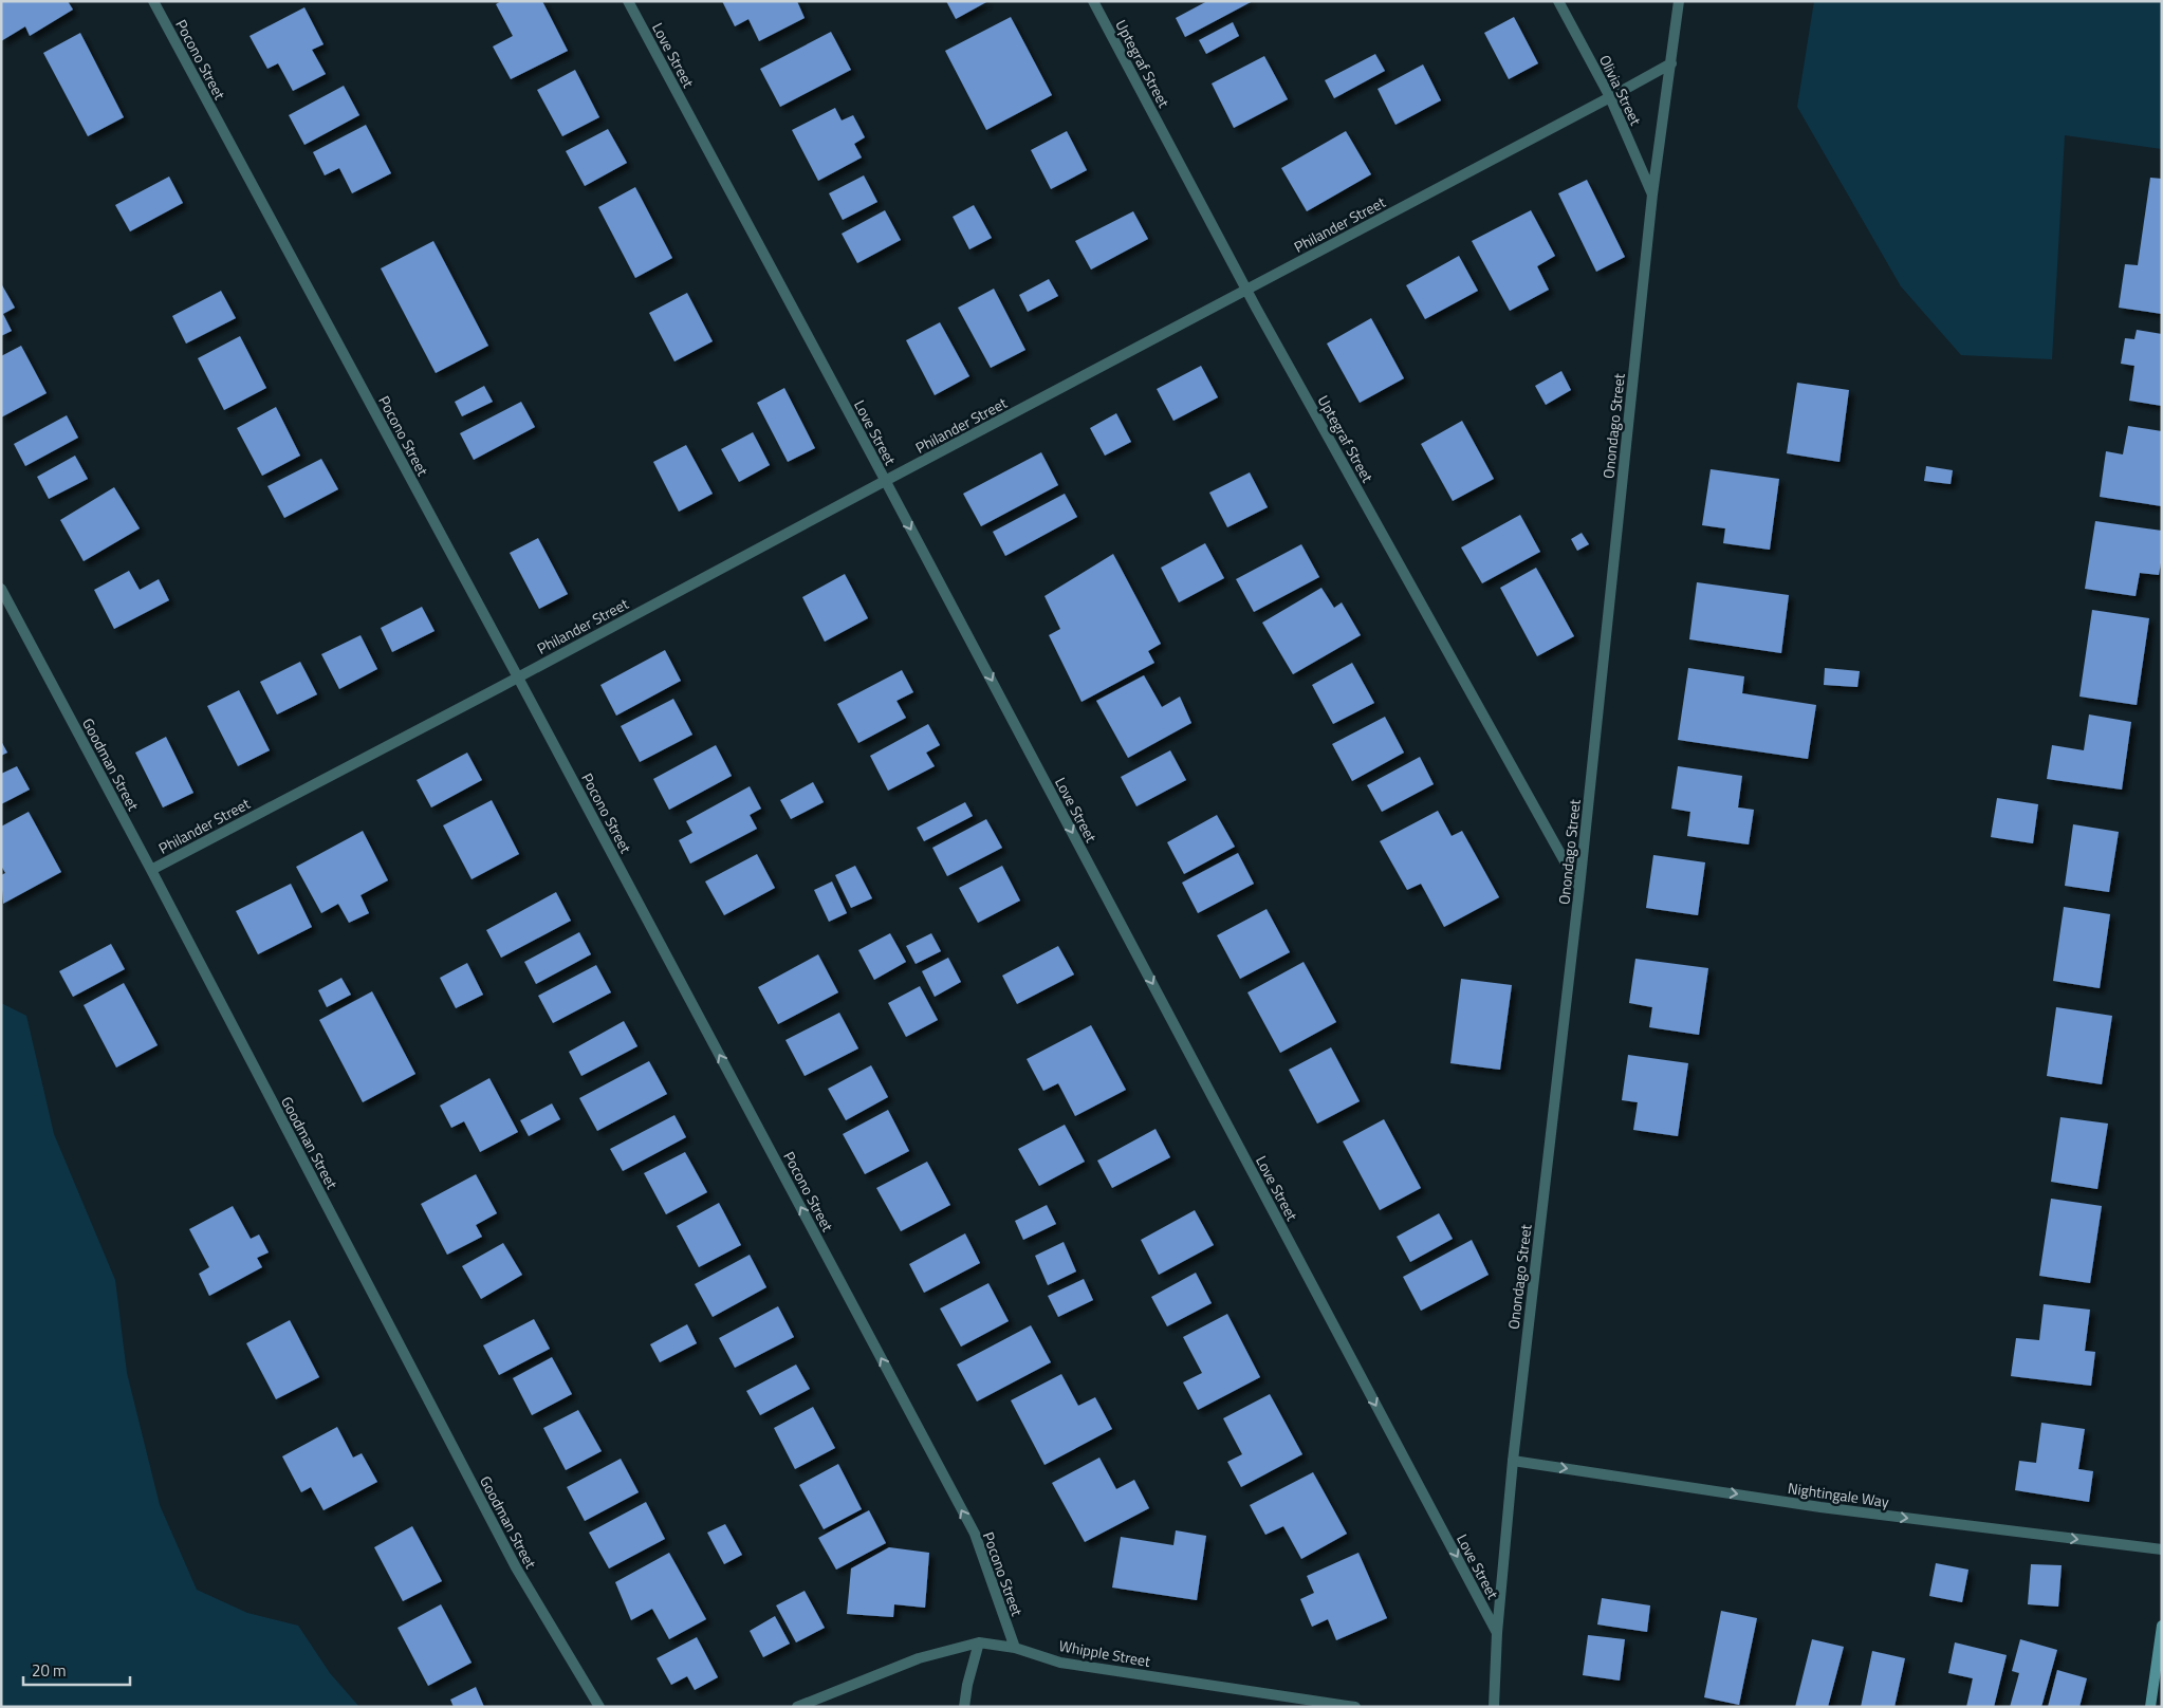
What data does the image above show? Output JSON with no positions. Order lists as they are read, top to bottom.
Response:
{
  "streets": {
    "street": [
      "Love Street",
      "Pocono Street",
      "Uptegraf Street",
      "Olivia Street",
      "Philander Street",
      "Onondago Street",
      "Goodman Street",
      "Nightingale Way",
      "Whipple Street"
    ]
  },
  "crossings": [
    ["Love Street", "Philander Street"],
    ["Love Street", "Onondago Street"],
    ["Pocono Street", "Philander Street"],
    ["Pocono Street", "Whipple Street"],
    ["Uptegraf Street", "Philander Street"],
    ["Uptegraf Street", "Onondago Street"],
    ["Olivia Street", "Philander Street"],
    ["Olivia Street", "Onondago Street"],
    ["Philander Street", "Onondago Street"],
    ["Philander Street", "Goodman Street"],
    ["Onondago Street", "Nightingale Way"]
  ],
  "one_way": ["Love Street", "Pocono Street", "Nightingale Way"],
  "scale_bar": "20 m"
}
